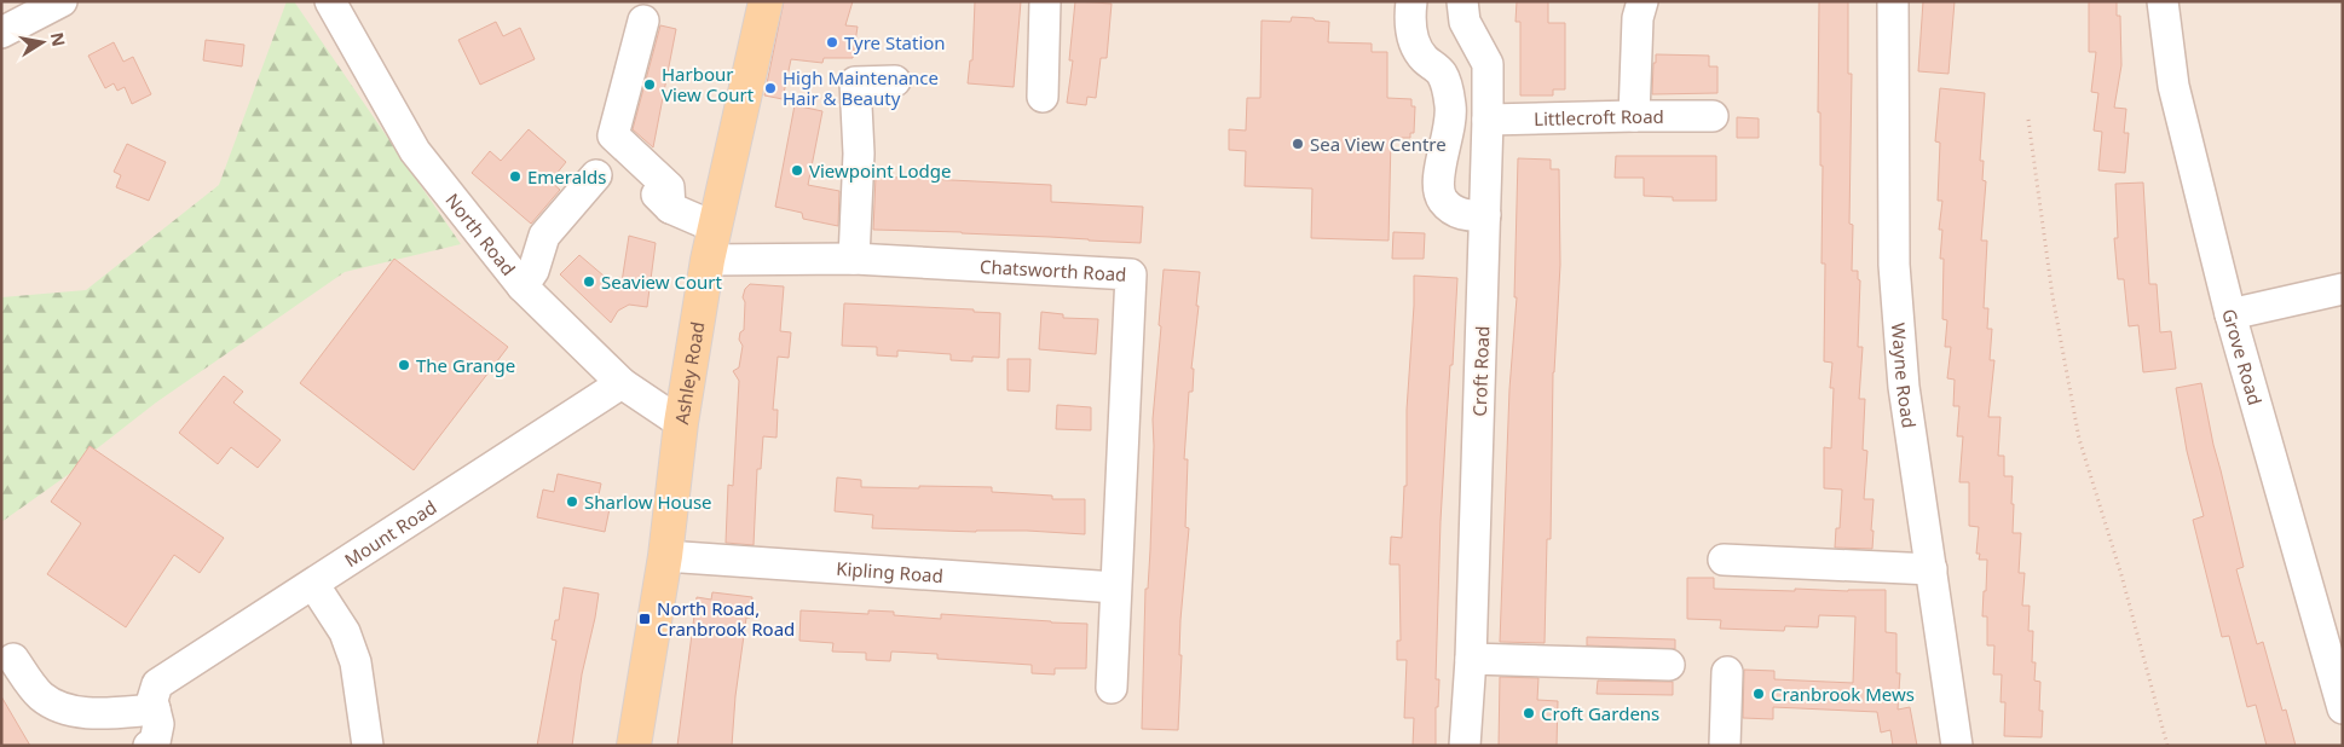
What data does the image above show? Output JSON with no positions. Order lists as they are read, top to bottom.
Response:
{
  "streets": {
    "main road": ["Ashley Road"],
    "street": [
      "Littlecroft Road",
      "North Road",
      "Chatsworth Road",
      "Grove Road",
      "Croft Road",
      "Wayne Road",
      "Mount Road",
      "Kipling Road"
    ]
  },
  "crossings": [
    ["Littlecroft Road", "Croft Road"],
    ["North Road", "Ashley Road"],
    ["North Road", "Mount Road"],
    ["Chatsworth Road", "Ashley Road"],
    ["Chatsworth Road", "Kipling Road"],
    ["Ashley Road", "Kipling Road"]
  ],
  "places": {
    "other": [
      "Tyre Station",
      "Harbour View Court",
      "High Maintenance Hair & Beauty",
      "Sea View Centre",
      "Viewpoint Lodge",
      "Emeralds",
      "Seaview Court",
      "The Grange",
      "Sharlow House",
      "Cranbrook Mews",
      "Croft Gardens"
    ],
    "transit": ["North Road, Cranbrook Road"]
  },
  "north": "right"
}
